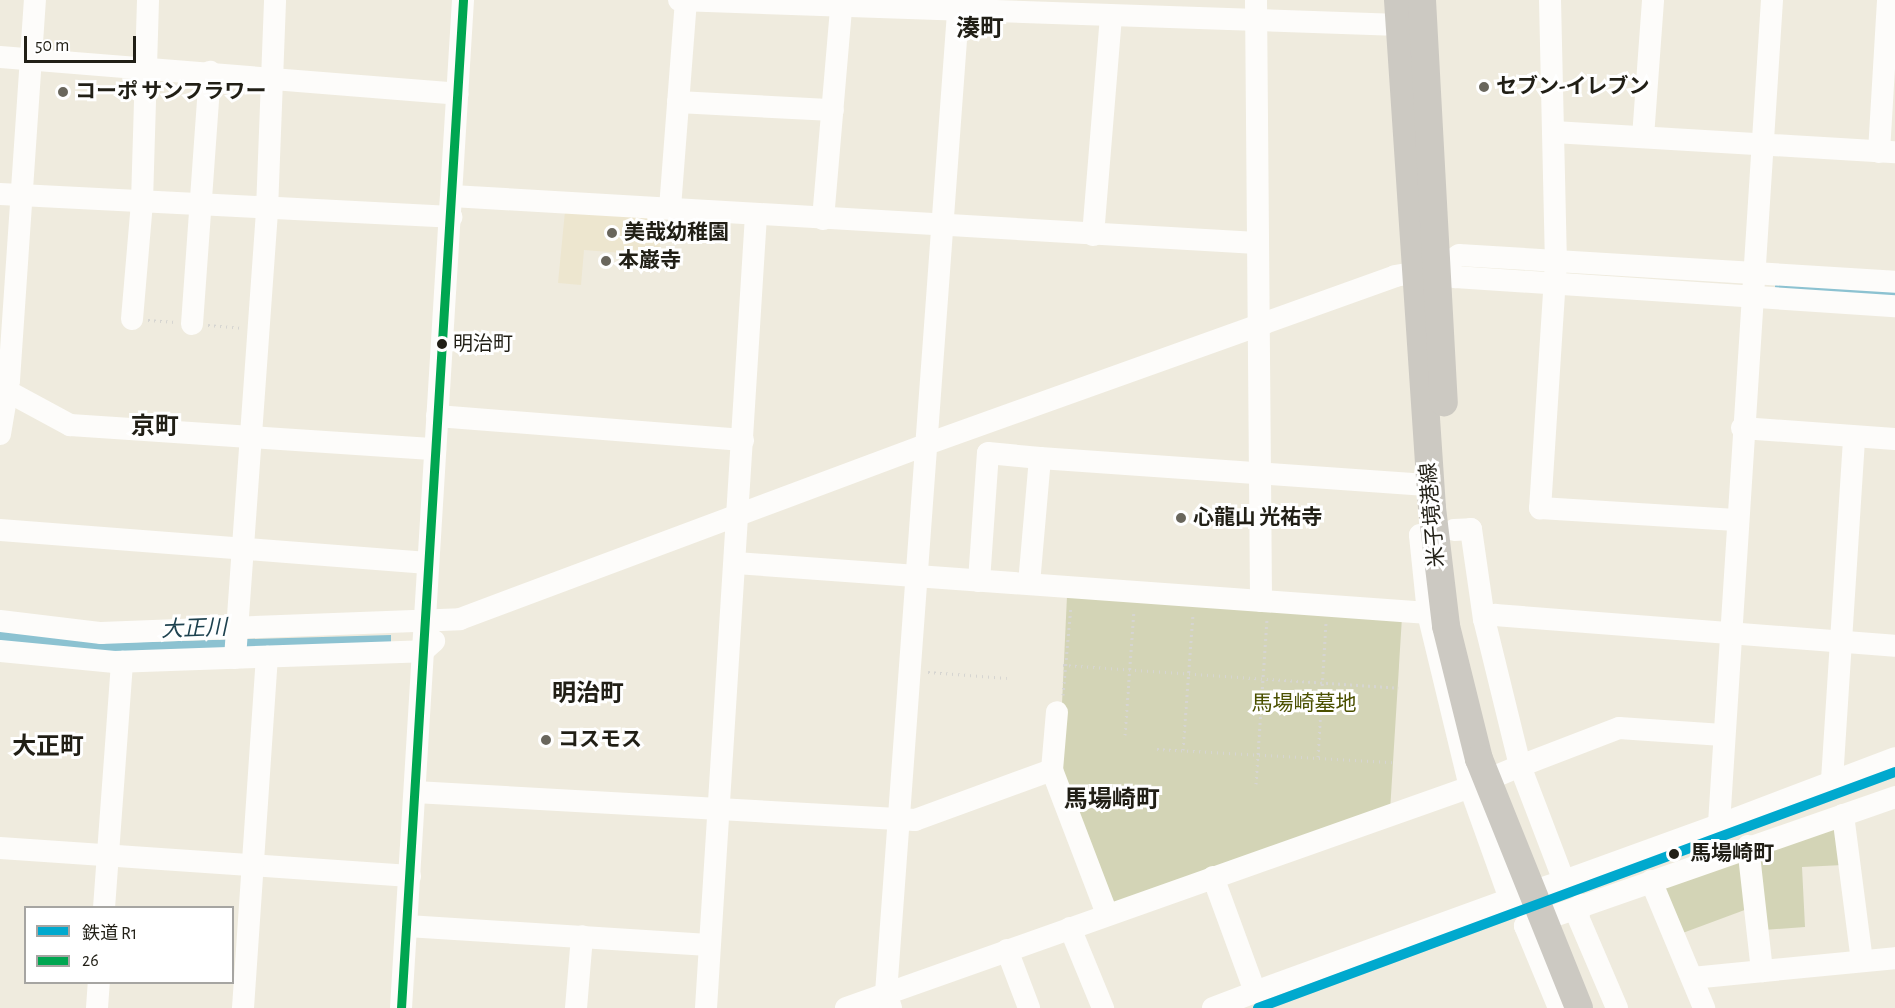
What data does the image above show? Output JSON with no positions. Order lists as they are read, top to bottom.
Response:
{
  "streets": {
    "main road": ["米子境港線"]
  },
  "districts": [
    "湊町",
    "京町",
    "明治町",
    "大正町",
    "馬場崎町"
  ],
  "water": ["大正川"],
  "parks": ["馬場崎墓地"],
  "places": [
    "セブン-イレブン",
    "コーポ サンフラワー",
    "美哉幼稚園",
    "本巌寺",
    "明治町",
    "心龍山 光祐寺",
    "コスモス",
    "馬場崎町"
  ],
  "lines": ["transit line 26", "rail line R1"],
  "legend": ["鉄道 R1", "26"],
  "scale_bar": "50 m"
}
